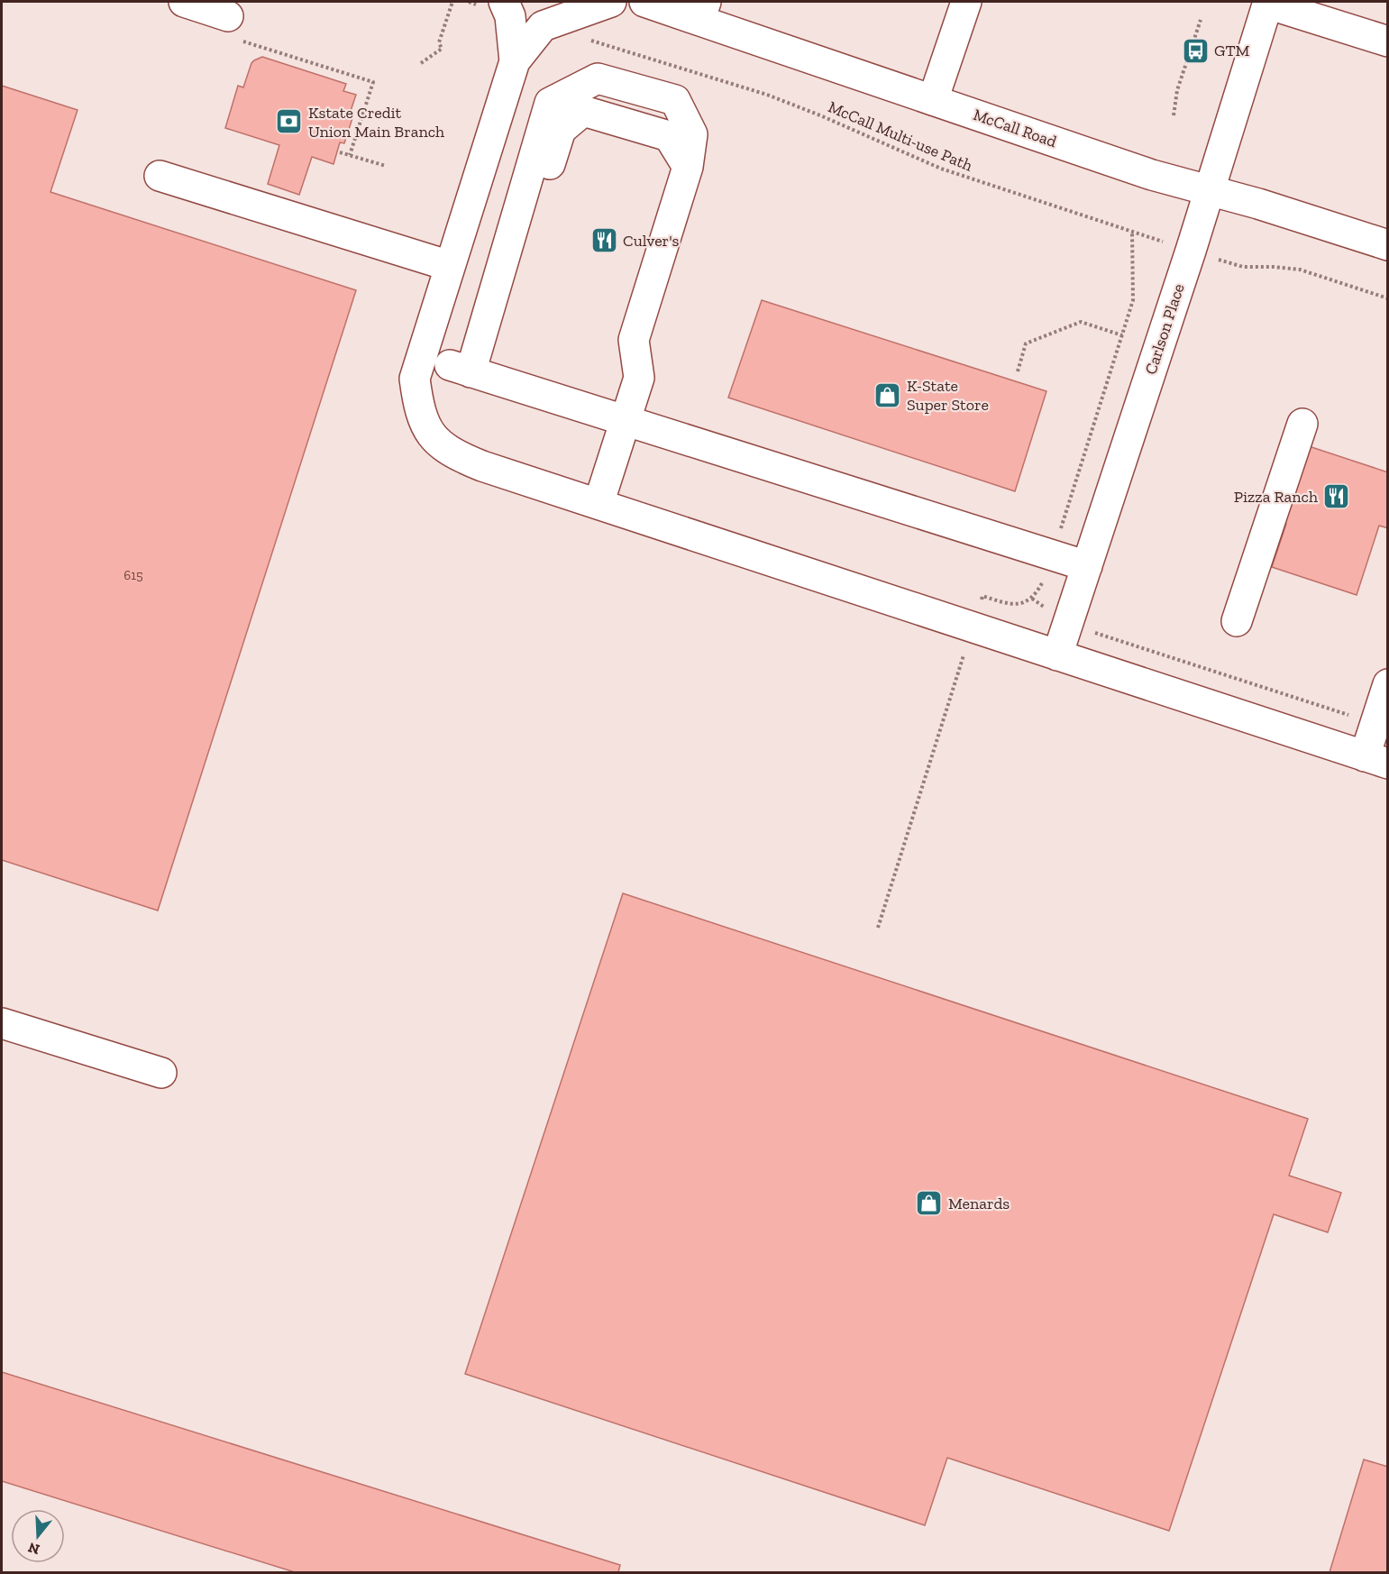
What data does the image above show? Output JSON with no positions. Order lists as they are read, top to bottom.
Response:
{
  "streets": {
    "main road": ["McCall Road", "Carlson Place"],
    "path": ["McCall Multi-use Path"]
  },
  "crossings": [
    ["McCall Road", "Carlson Place"],
    ["McCall Multi-use Path", "Carlson Place"]
  ],
  "places": {
    "bus stop": ["GTM"],
    "bank": ["Kstate Credit Union Main Branch"],
    "restaurant": ["Culver's", "Pizza Ranch"],
    "shop": ["K-State Super Store", "Menards"]
  },
  "house_numbers": ["615"],
  "north": "bottom"
}
